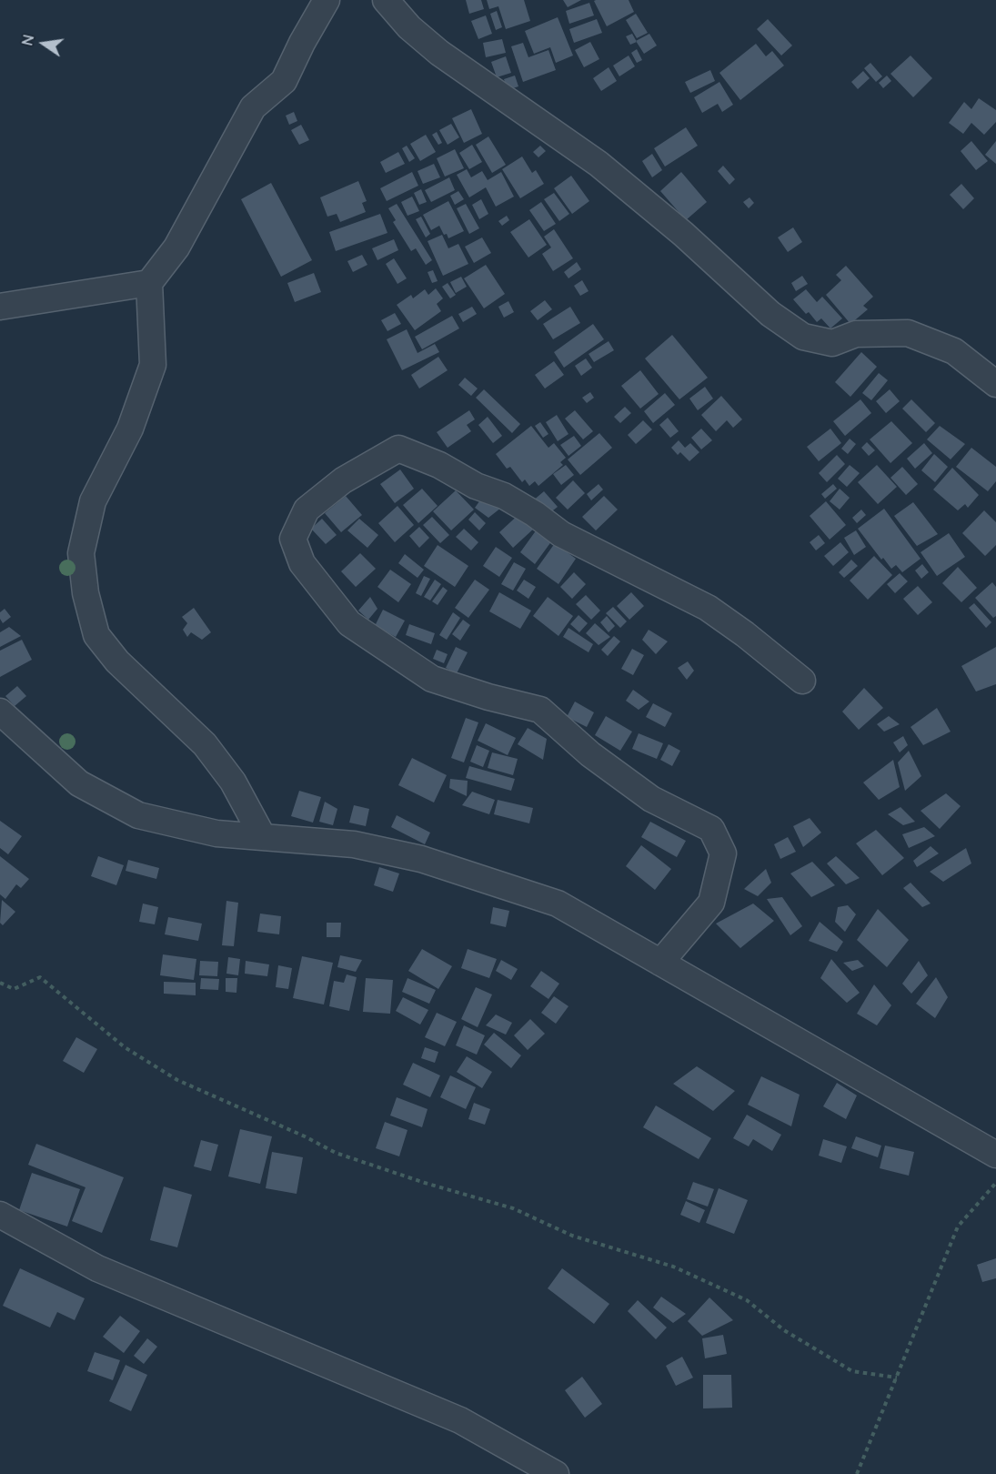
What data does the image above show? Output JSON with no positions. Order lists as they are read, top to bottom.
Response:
{
  "north": "left"
}
